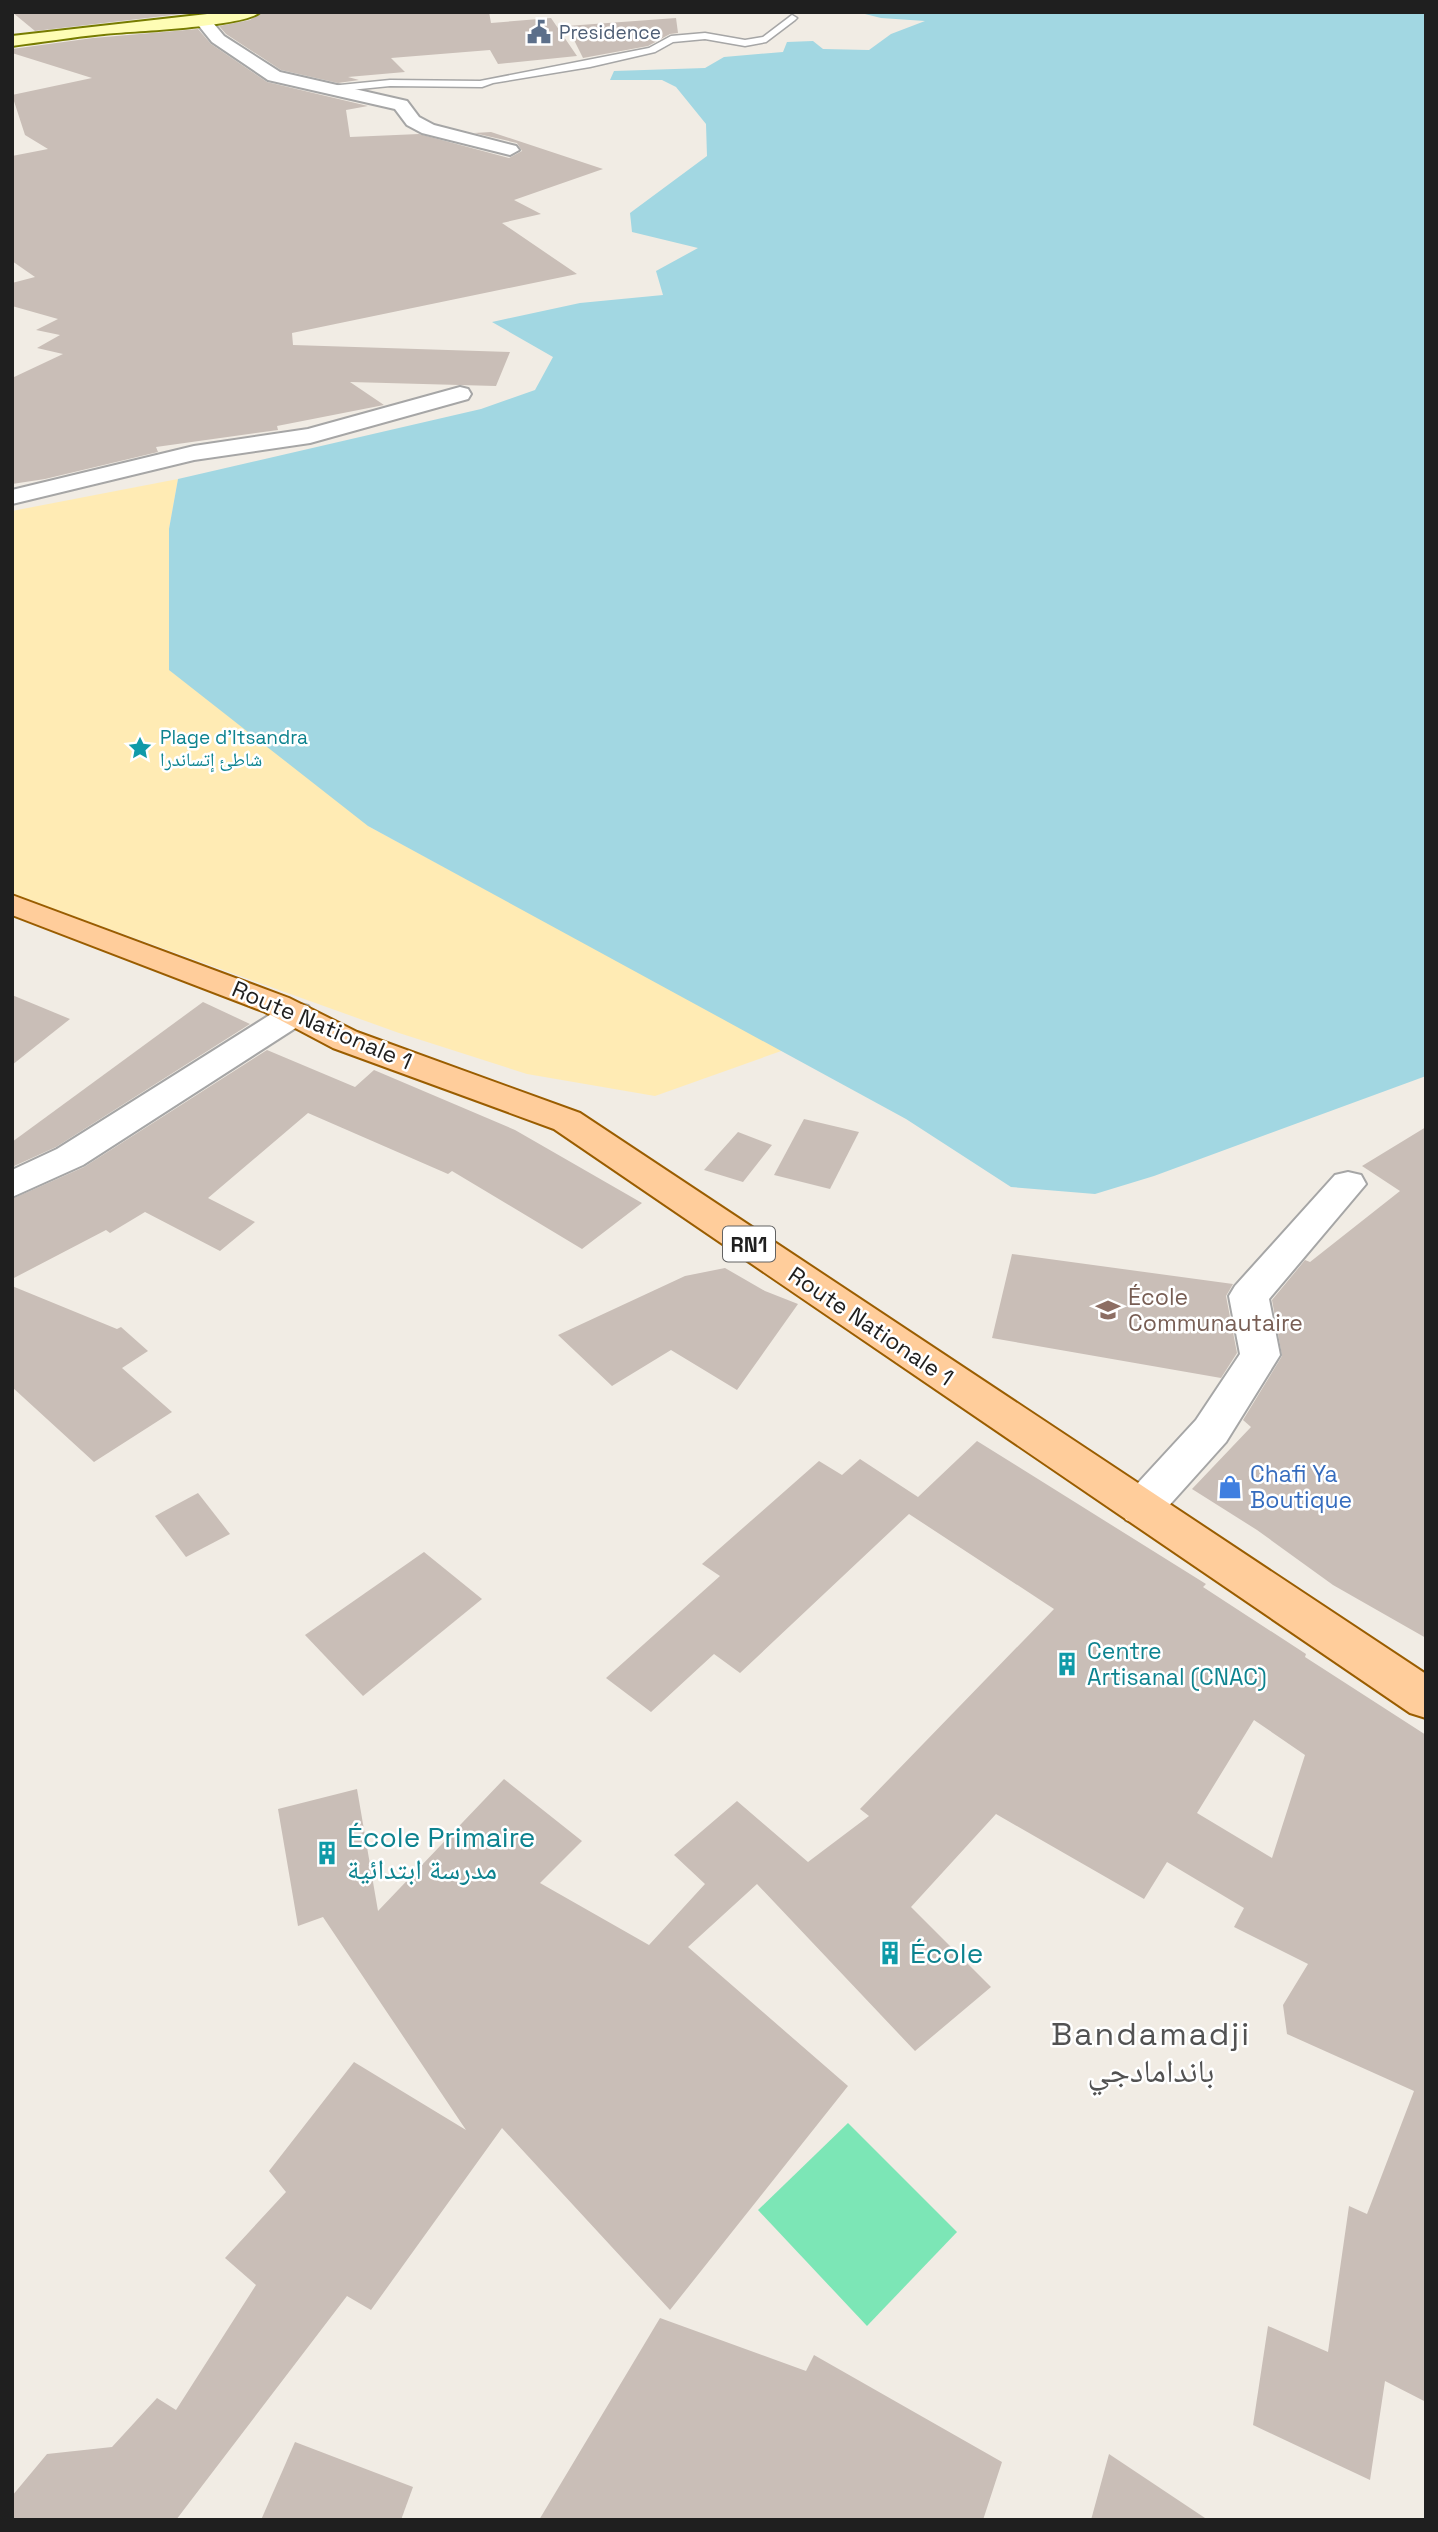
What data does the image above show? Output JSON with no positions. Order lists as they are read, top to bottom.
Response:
{
  "streets": {
    "main road": ["Route Nationale 1", "RN1"]
  },
  "districts": ["Bandamadji باندامادجي"],
  "places": {
    "public building": ["Presidence"],
    "place": ["Plage d'Itsandra شاطئ إتساندرا"],
    "school or university": ["École Communautaire"],
    "shop": ["Chafi Ya Boutique"],
    "building": ["Centre Artisanal (CNAC)", "École Primaire مدرسة ابتدائية", "École"]
  }
}
